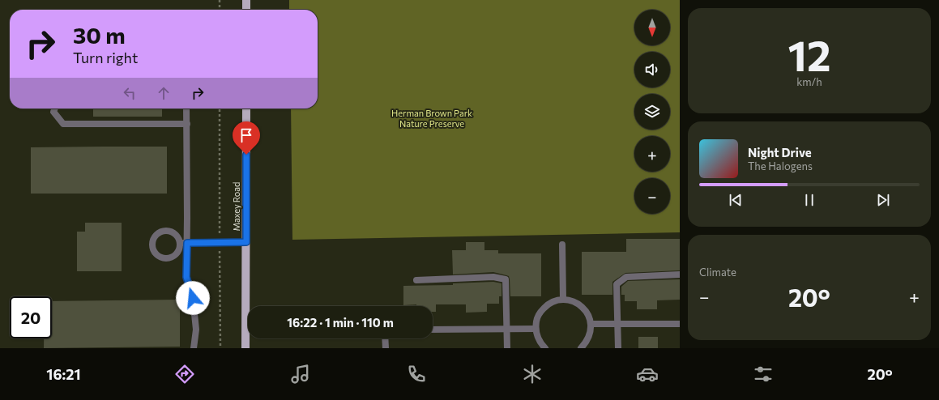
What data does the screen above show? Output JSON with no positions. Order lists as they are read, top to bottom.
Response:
{
  "streets": {
    "main road": ["Maxey Road"]
  },
  "parks": ["Herman Brown Park Nature Preserve"],
  "north": "bottom",
  "page": {
    "tile": [
      ["12", "km/h"],
      "Climate"
    ],
    "map_buttons": ["+", "−"],
    "turn": ["30 m", "Turn right"],
    "song": ["Night Drive", "The Halogens"],
    "heat": ["−", "20°", "+"],
    "limit": "20",
    "trip": "16:22 · 1 min · 110 m",
    "tabs": ["16:21", "20°"]
  }
}
